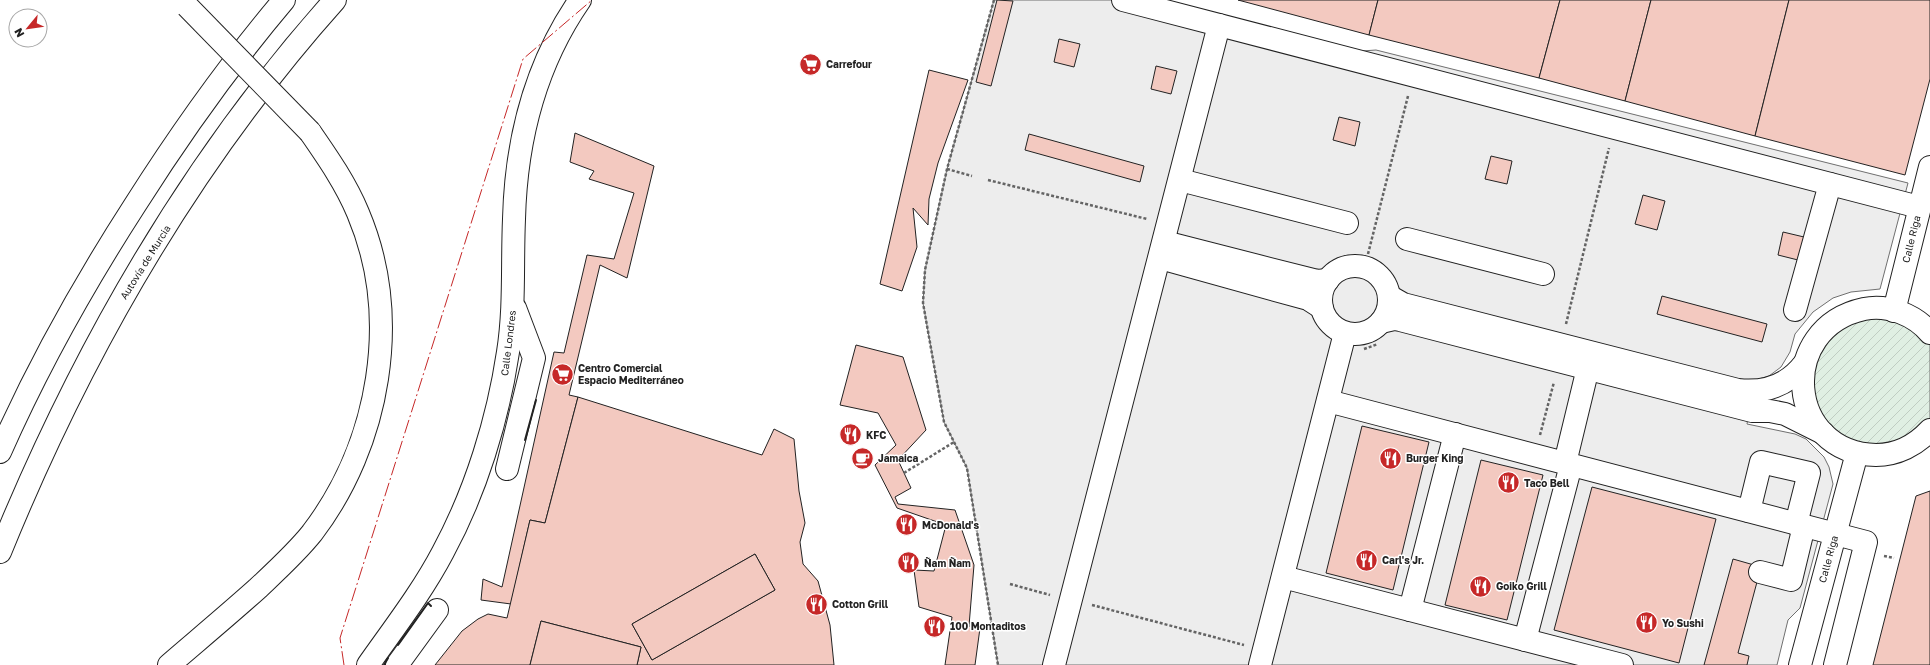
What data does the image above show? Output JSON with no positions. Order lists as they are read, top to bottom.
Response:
{
  "streets": {
    "main road": ["Calle Riga", "Autovía de Murcia", "Calle Londres"]
  },
  "places": {
    "supermarket": ["Carrefour", "Centro Comercial Espacio Mediterráneo"],
    "restaurant": [
      "KFC",
      "Burger King",
      "Taco Bell",
      "McDonald's",
      "Carl's Jr.",
      "Ñam Ñam",
      "Goiko Grill",
      "Cotton Grill",
      "Yo Sushi",
      "100 Montaditos"
    ],
    "cafe": ["Jamaica"]
  },
  "north": "bottom left"
}
